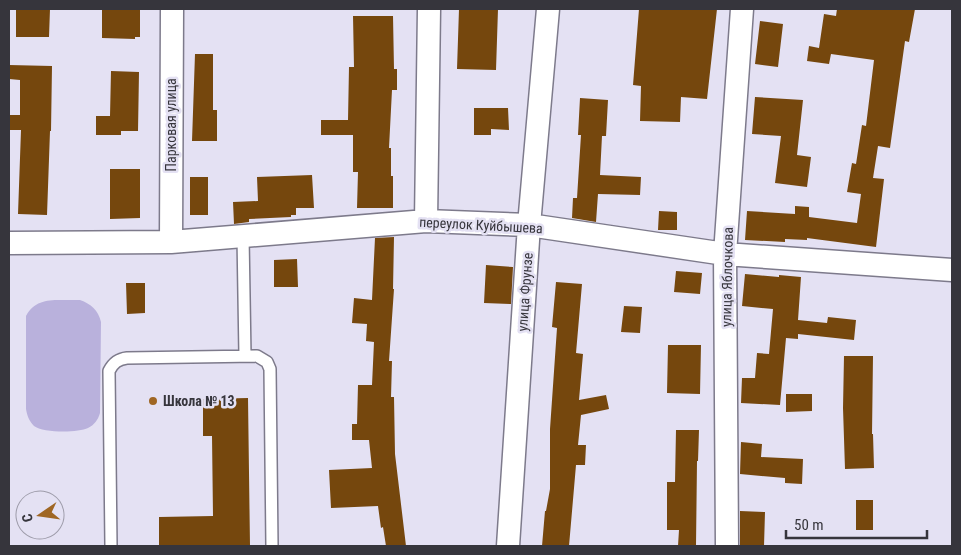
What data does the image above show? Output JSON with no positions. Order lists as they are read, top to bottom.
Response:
{
  "streets": {
    "street": [
      "Парковая улица",
      "переулок Куйбышева",
      "улица Яблочкова",
      "улица Фрунзе"
    ]
  },
  "crossings": [
    ["Парковая улица", "переулок Куйбышева"],
    ["переулок Куйбышева", "улица Яблочкова"],
    ["переулок Куйбышева", "улица Фрунзе"]
  ],
  "places": ["Школа № 13"],
  "scale_bar": "50 m",
  "north": "left"
}
